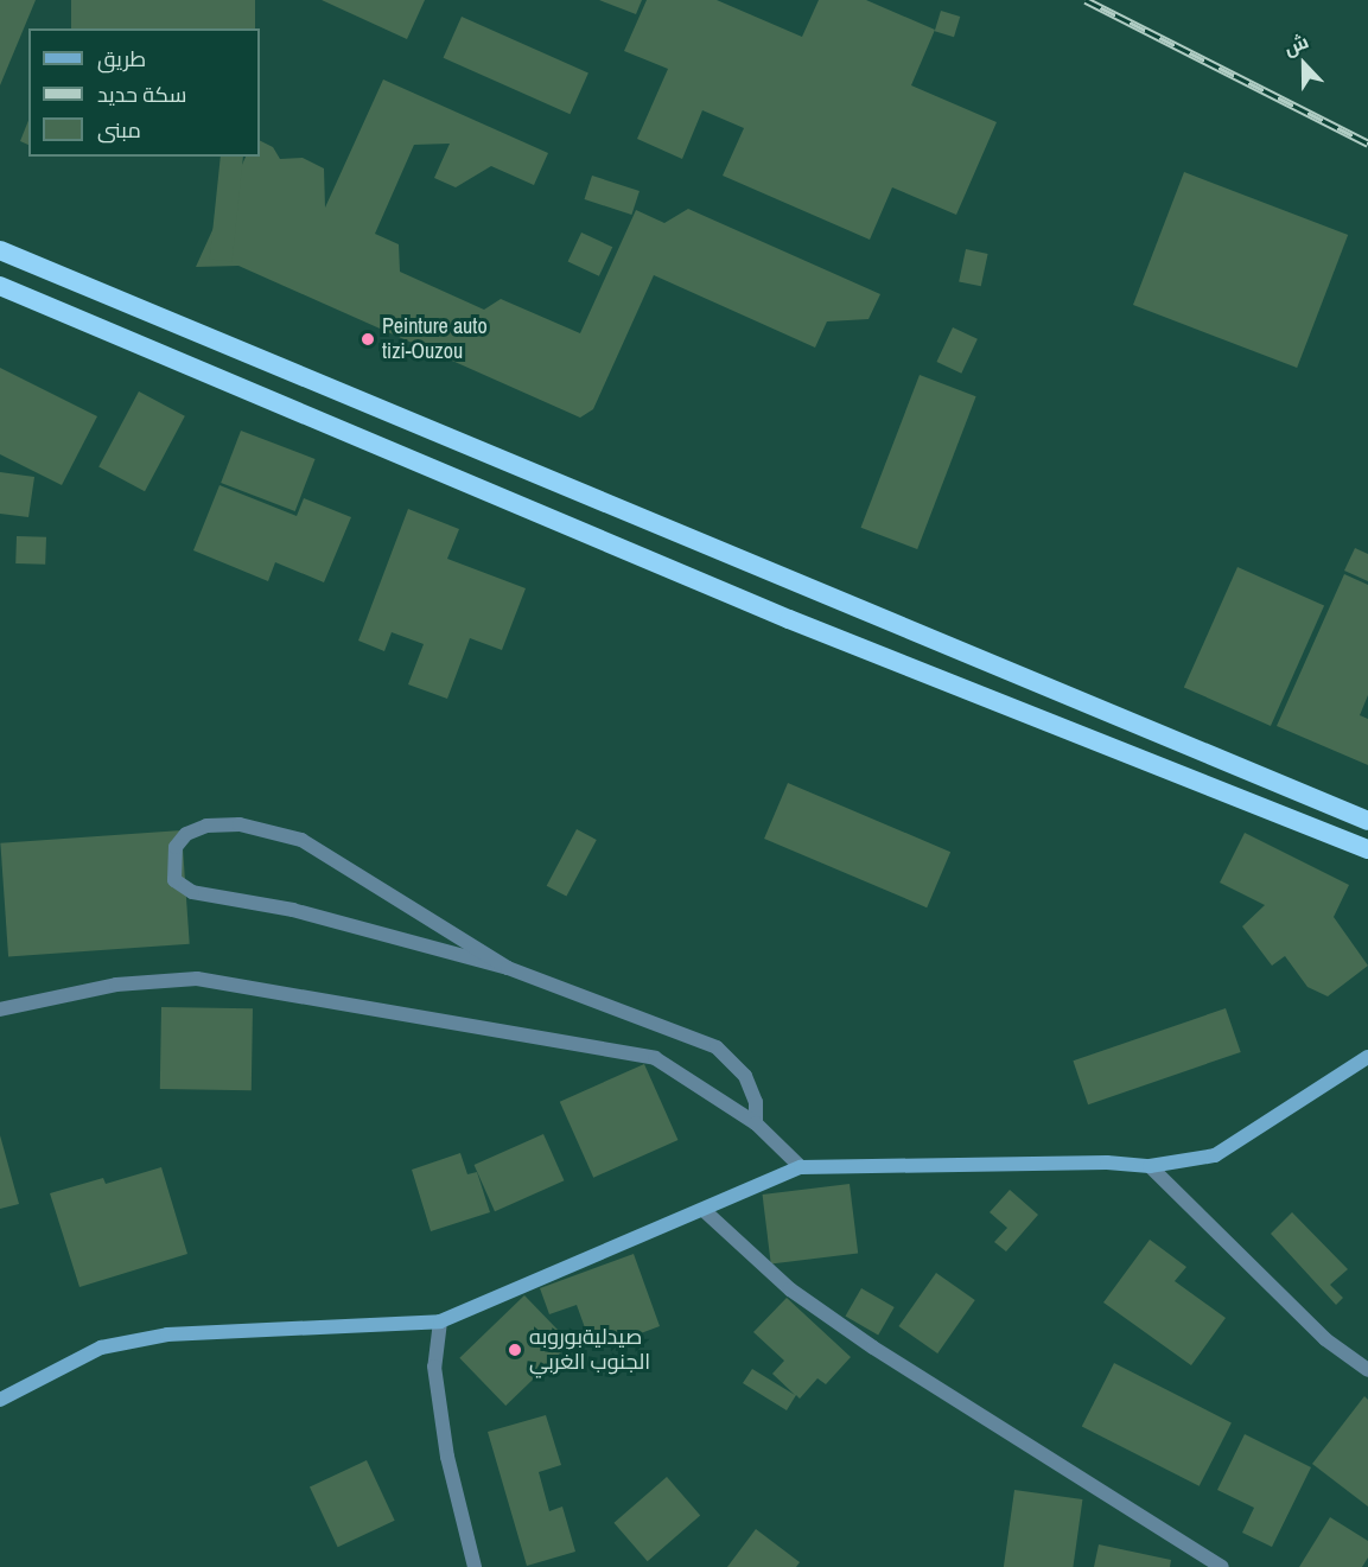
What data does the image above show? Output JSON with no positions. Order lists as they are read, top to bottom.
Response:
{
  "places": ["Peinture auto tizi-Ouzou", "صيدليةبوروبه الجنوب الغربي"],
  "legend": ["طريق", "سكة حديد", "مبنى"],
  "north": "top"
}
